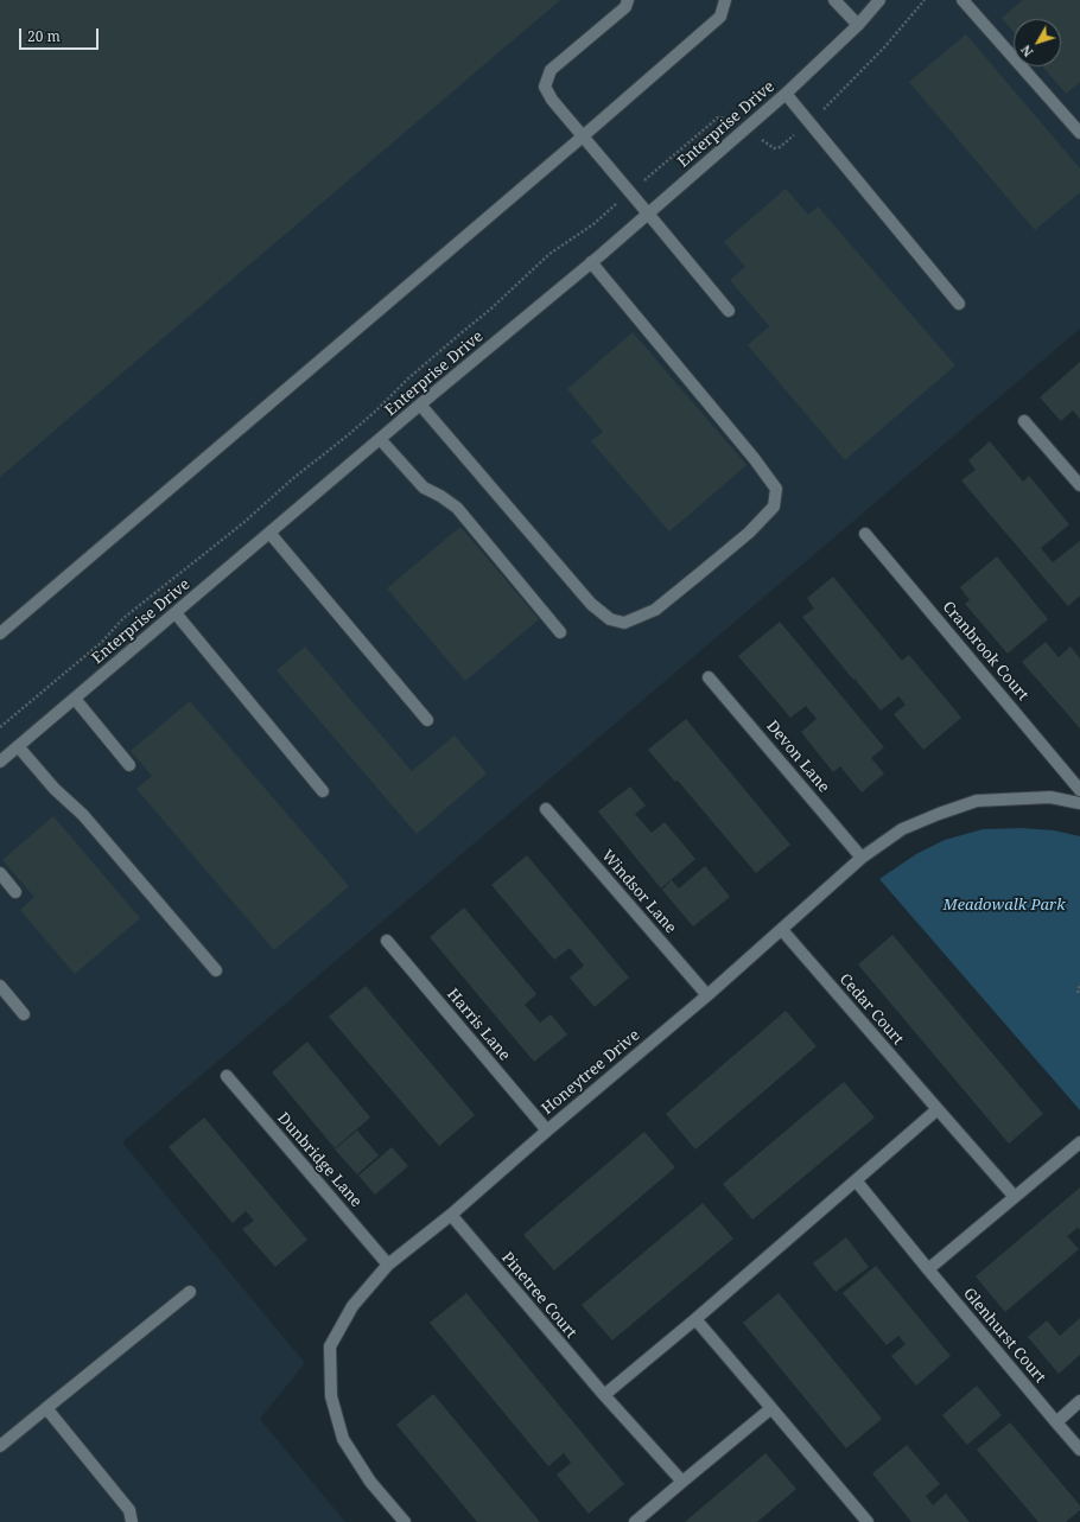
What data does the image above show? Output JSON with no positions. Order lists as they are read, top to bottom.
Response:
{
  "streets": {
    "street": [
      "Enterprise Drive",
      "Cranbrook Court",
      "Devon Lane",
      "Windsor Lane",
      "Cedar Court",
      "Harris Lane",
      "Honeytree Drive",
      "Dunbridge Lane",
      "Pinetree Court",
      "Glenhurst Court"
    ]
  },
  "crossings": [
    ["Devon Lane", "Honeytree Drive"],
    ["Windsor Lane", "Honeytree Drive"],
    ["Cedar Court", "Honeytree Drive"],
    ["Harris Lane", "Honeytree Drive"],
    ["Honeytree Drive", "Dunbridge Lane"],
    ["Honeytree Drive", "Pinetree Court"]
  ],
  "parks": ["Meadowalk Park"],
  "scale_bar": "20 m",
  "north": "bottom left"
}
